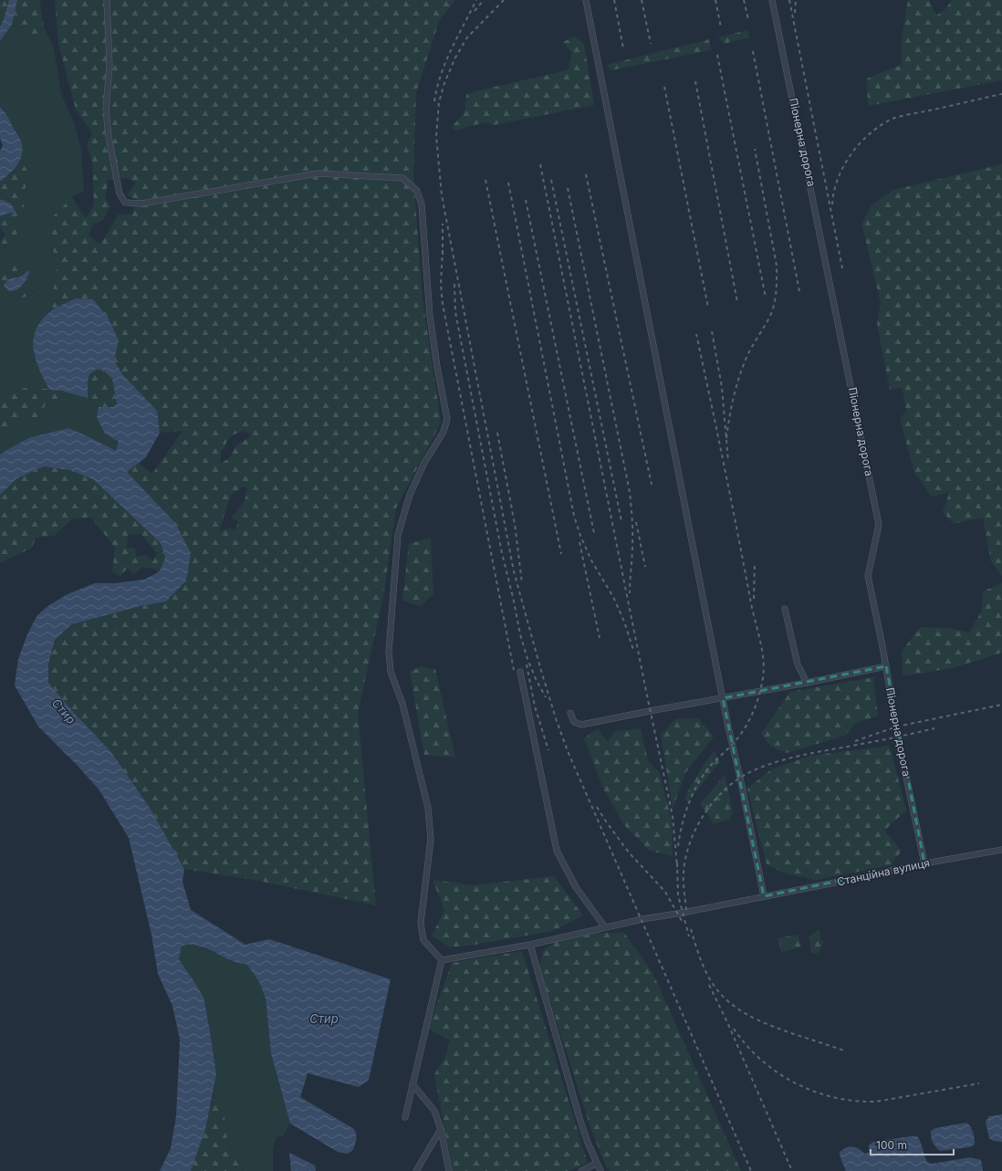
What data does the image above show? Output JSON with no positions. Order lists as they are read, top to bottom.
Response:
{
  "streets": {
    "street": ["Піонерна дорога", "Станційна вулиця"]
  },
  "crossings": [
    ["Піонерна дорога", "Станційна вулиця"]
  ],
  "water": ["Стир"],
  "scale_bar": "100 m"
}
